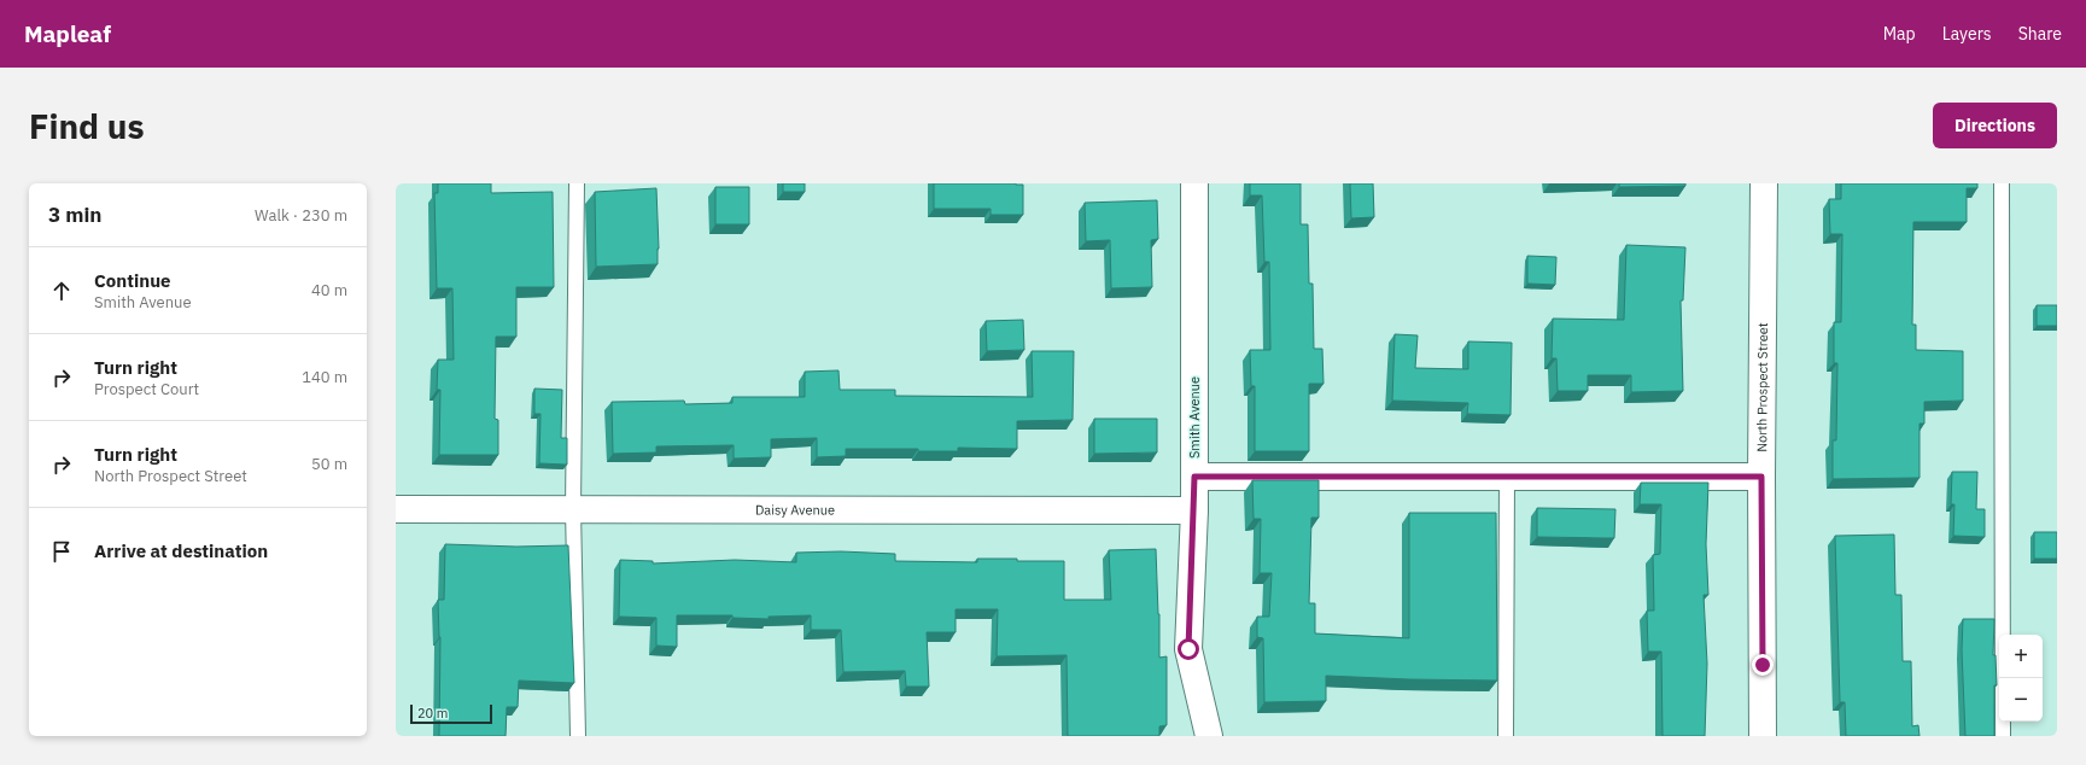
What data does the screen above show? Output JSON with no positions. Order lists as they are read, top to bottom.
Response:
{
  "streets": {
    "street": ["North Prospect Street", "Smith Avenue", "Daisy Avenue"]
  },
  "crossings": [
    ["Smith Avenue", "Daisy Avenue"]
  ],
  "scale_bar": "20 m",
  "page": {
    "header": "Mapleaf",
    "nav": ["Map", "Layers", "Share"],
    "buttons": "Directions",
    "title": "Find us",
    "heading": ["3 min", "Walk · 230 m"],
    "list": [
      ["Continue", "Smith Avenue", "40 m"],
      ["Turn right", "Prospect Court", "140 m"],
      ["Turn right", "North Prospect Street", "50 m"],
      "Arrive at destination"
    ],
    "map_buttons": ["+", "−"],
    "scale": "20 m"
  }
}
